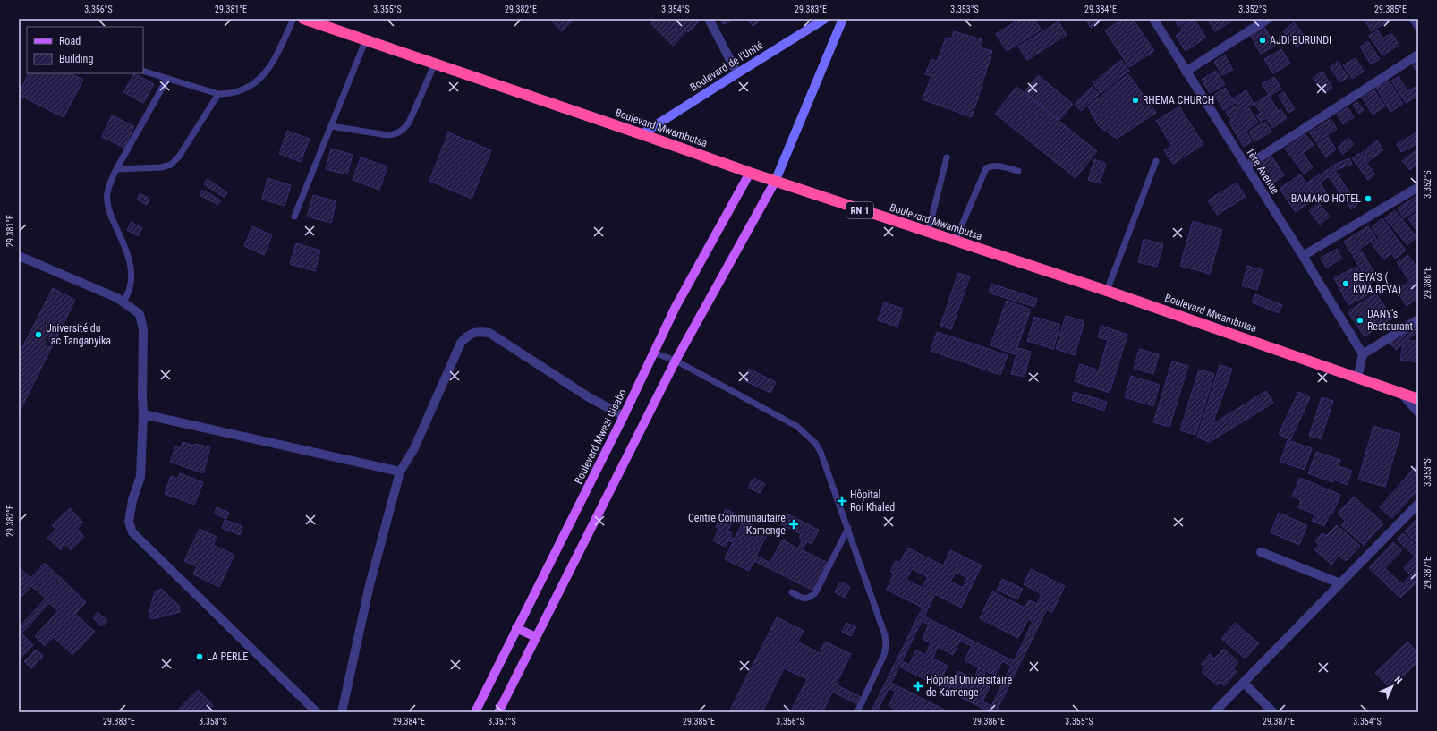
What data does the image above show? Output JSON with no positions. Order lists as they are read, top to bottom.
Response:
{
  "streets": {
    "highway": ["Boulevard Mwambutsa", "RN 1"],
    "main road": ["Boulevard Mwezi Gisabo"],
    "street": ["Boulevard de l'Unité", "1ère Avenue"]
  },
  "crossings": [
    ["Boulevard de l'Unité", "Boulevard Mwambutsa"],
    ["Boulevard Mwambutsa", "Boulevard Mwezi Gisabo"]
  ],
  "places": {
    "other": [
      "AJDI BURUNDI",
      "RHEMA CHURCH",
      "BAMAKO HOTEL",
      "BEYA'S ( KWA BEYA)",
      "DANY's Restaurant",
      "Université du Lac Tanganyika",
      "LA PERLE"
    ],
    "health": ["Hôpital Roi Khaled", "Centre Communautaire Kamenge", "Hôpital Universitaire de Kamenge"]
  },
  "legend": ["Road", "Building"],
  "north": "top right",
  "coordinates": [
    "3.356°S",
    "29.381°E",
    "3.355°S",
    "29.382°E",
    "3.354°S",
    "29.383°E",
    "3.353°S",
    "29.384°E",
    "3.352°S",
    "29.385°E",
    "29.386°E",
    "29.387°E",
    "3.358°S",
    "3.357°S"
  ]
}
